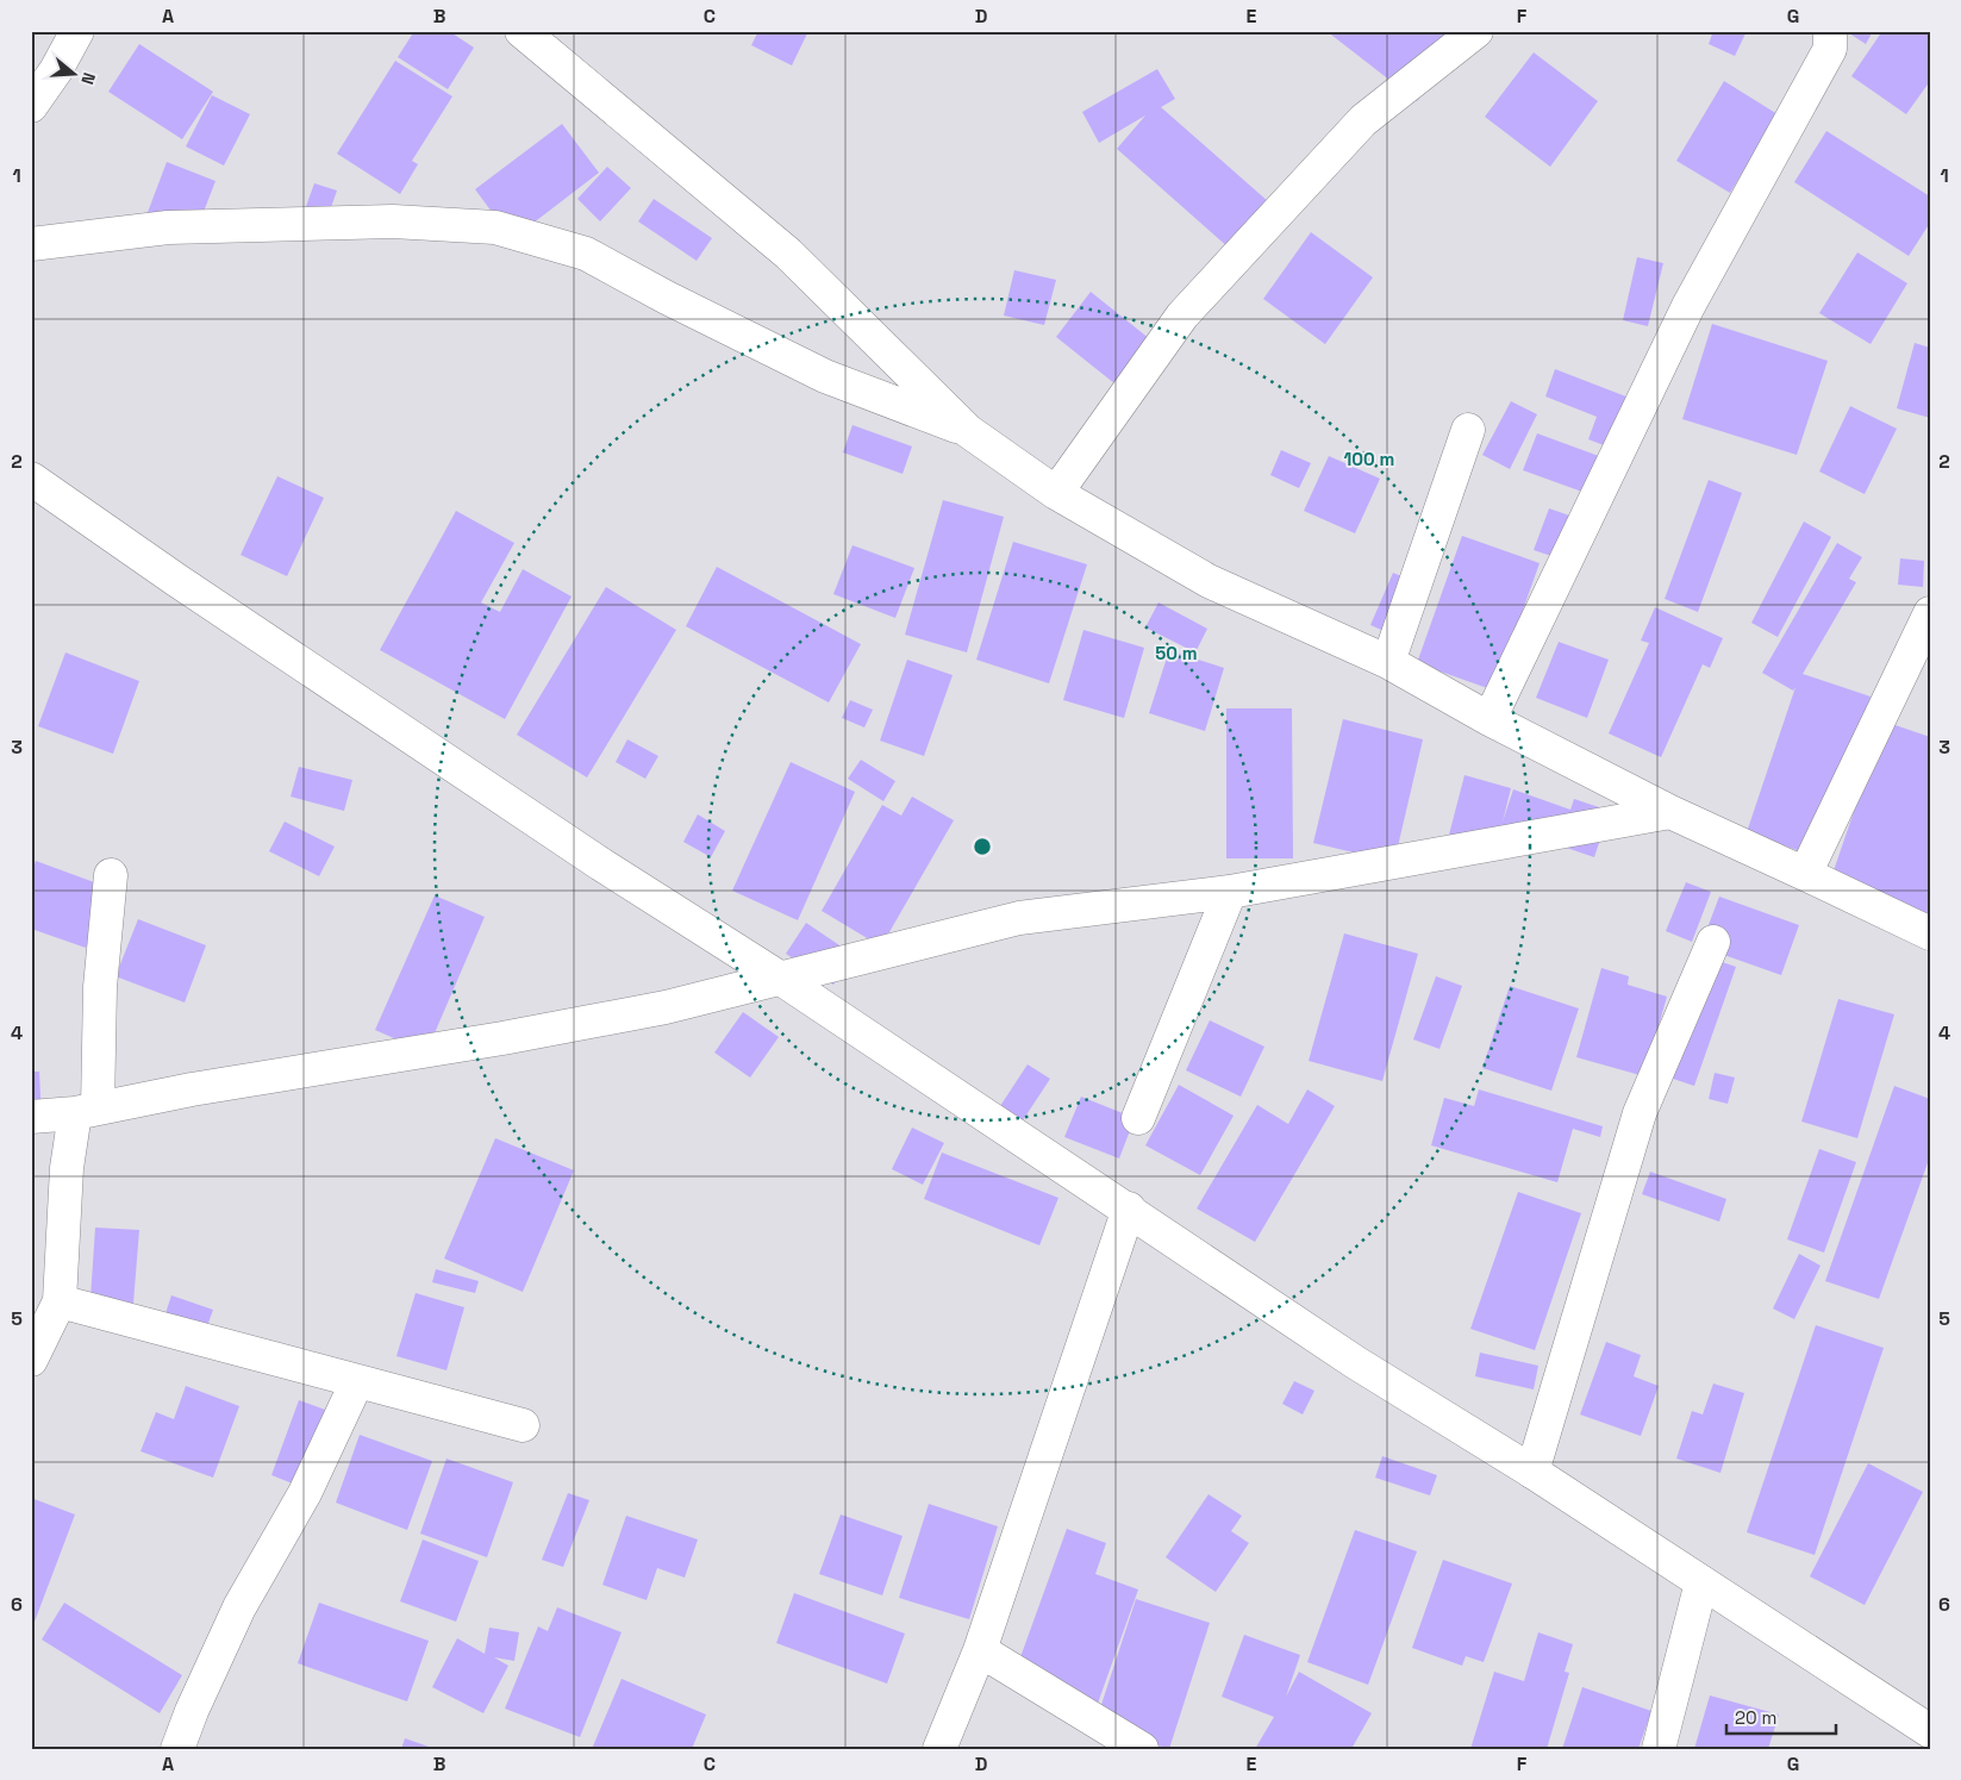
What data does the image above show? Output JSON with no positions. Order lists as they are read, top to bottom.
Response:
{
  "scale_bar": "20 m",
  "north": "right",
  "grid": {
    "columns": [
      "A",
      "B",
      "C",
      "D",
      "E",
      "F",
      "G"
    ],
    "rows": [
      "1",
      "2",
      "3",
      "4",
      "5",
      "6"
    ]
  },
  "rings": ["100 m", "50 m"]
}
